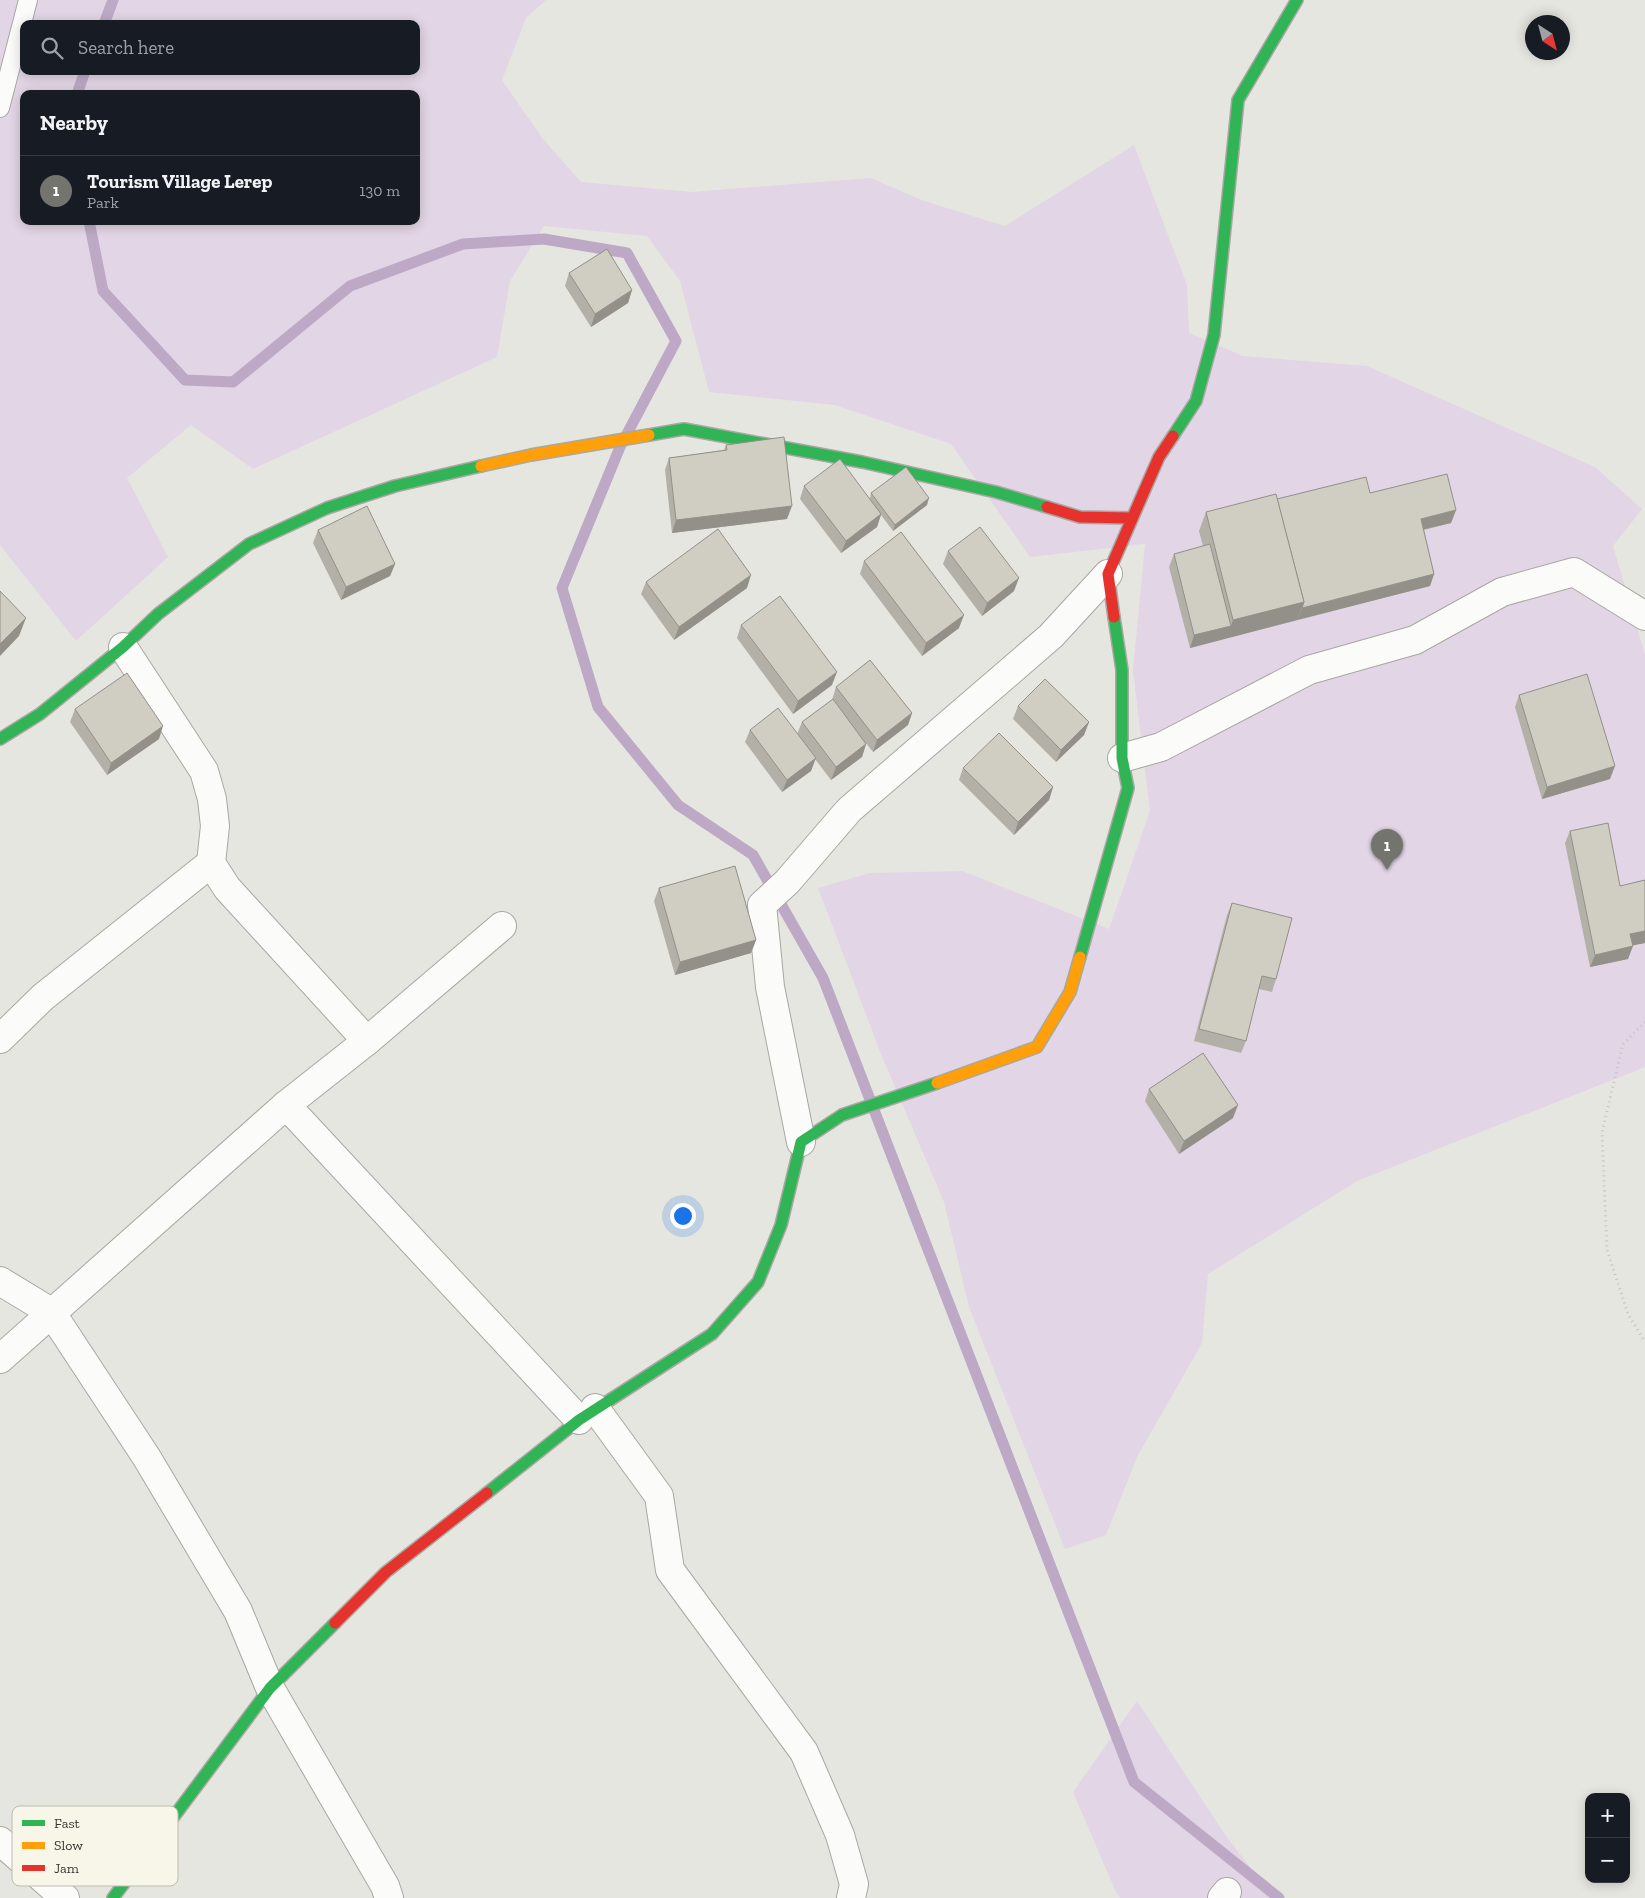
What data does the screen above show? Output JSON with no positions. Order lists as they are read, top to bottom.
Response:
{
  "legend": ["Fast", "Slow", "Jam"],
  "north": "bottom right",
  "page": {
    "search": "Search here",
    "heading": "Nearby",
    "list": [
      {
        "mark": "1",
        "name": "Tourism Village Lerep",
        "note": "Park",
        "value": "130 m"
      }
    ],
    "pins": "1",
    "map_buttons": ["+", "−"]
  }
}
